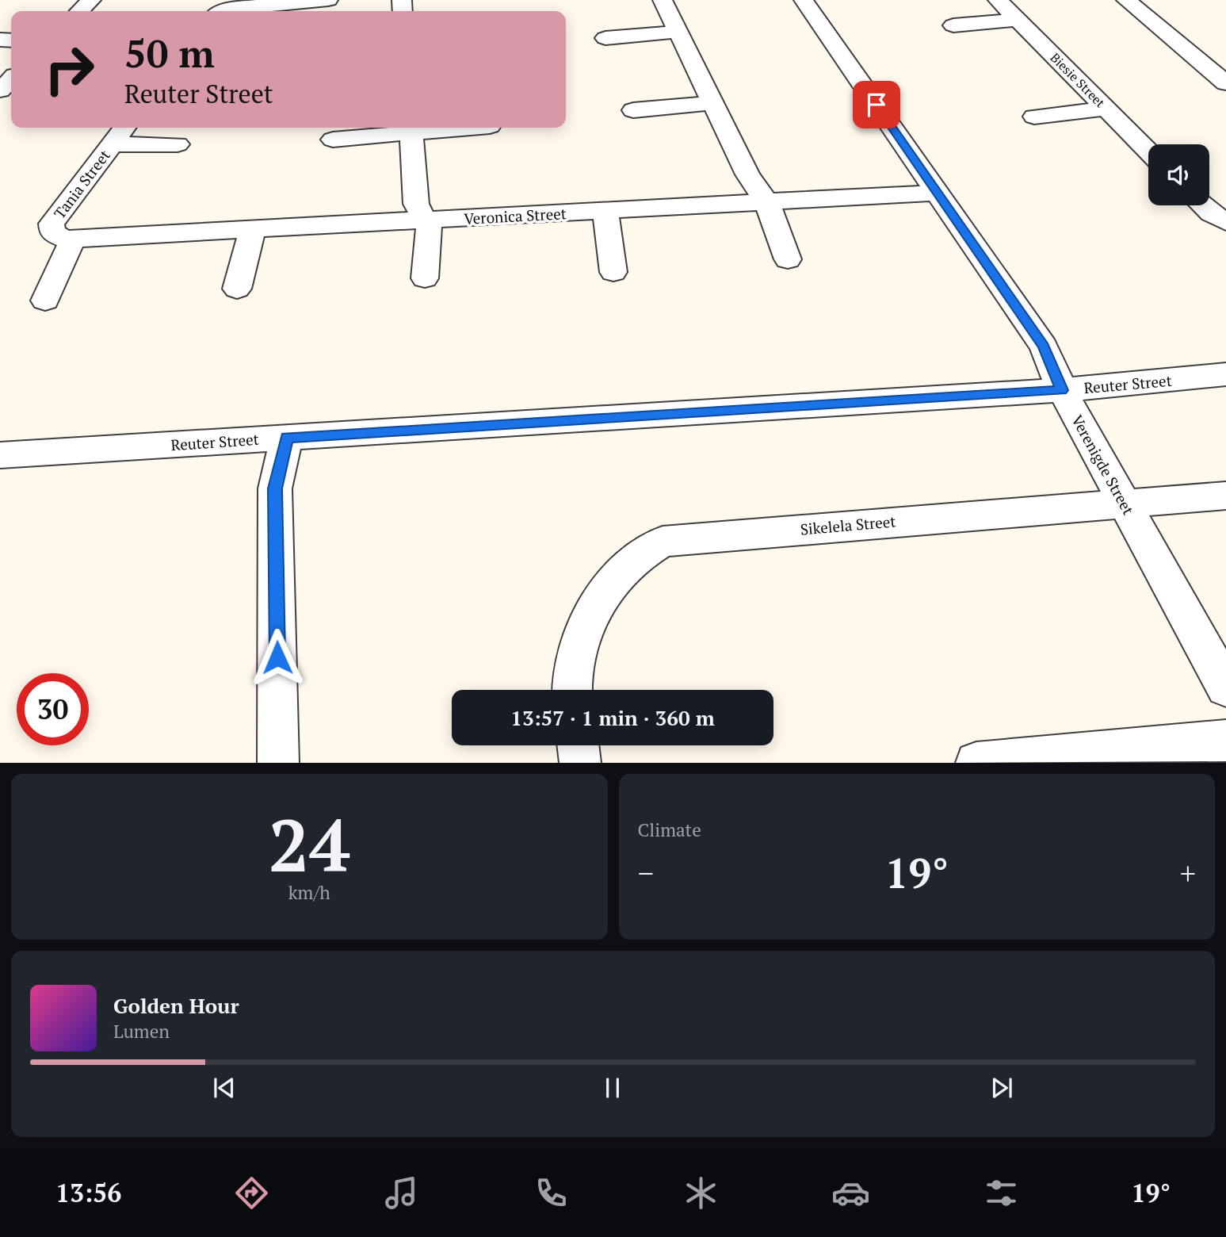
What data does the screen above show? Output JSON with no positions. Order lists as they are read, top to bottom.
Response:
{
  "streets": {
    "street": [
      "Biesie Street",
      "Tania Street",
      "Veronica Street",
      "Reuter Street",
      "Verenigde Street",
      "Sikelela Street"
    ]
  },
  "crossings": [
    ["Tania Street", "Veronica Street"],
    ["Veronica Street", "Verenigde Street"],
    ["Reuter Street", "Verenigde Street"],
    ["Verenigde Street", "Sikelela Street"]
  ],
  "page": {
    "turn": ["50 m", "Reuter Street"],
    "limit": "30",
    "trip": "13:57 · 1 min · 360 m",
    "tile": [
      ["24", "km/h"],
      "Climate"
    ],
    "heat": ["−", "19°", "+"],
    "song": ["Golden Hour", "Lumen"],
    "tabs": ["13:56", "19°"]
  }
}
